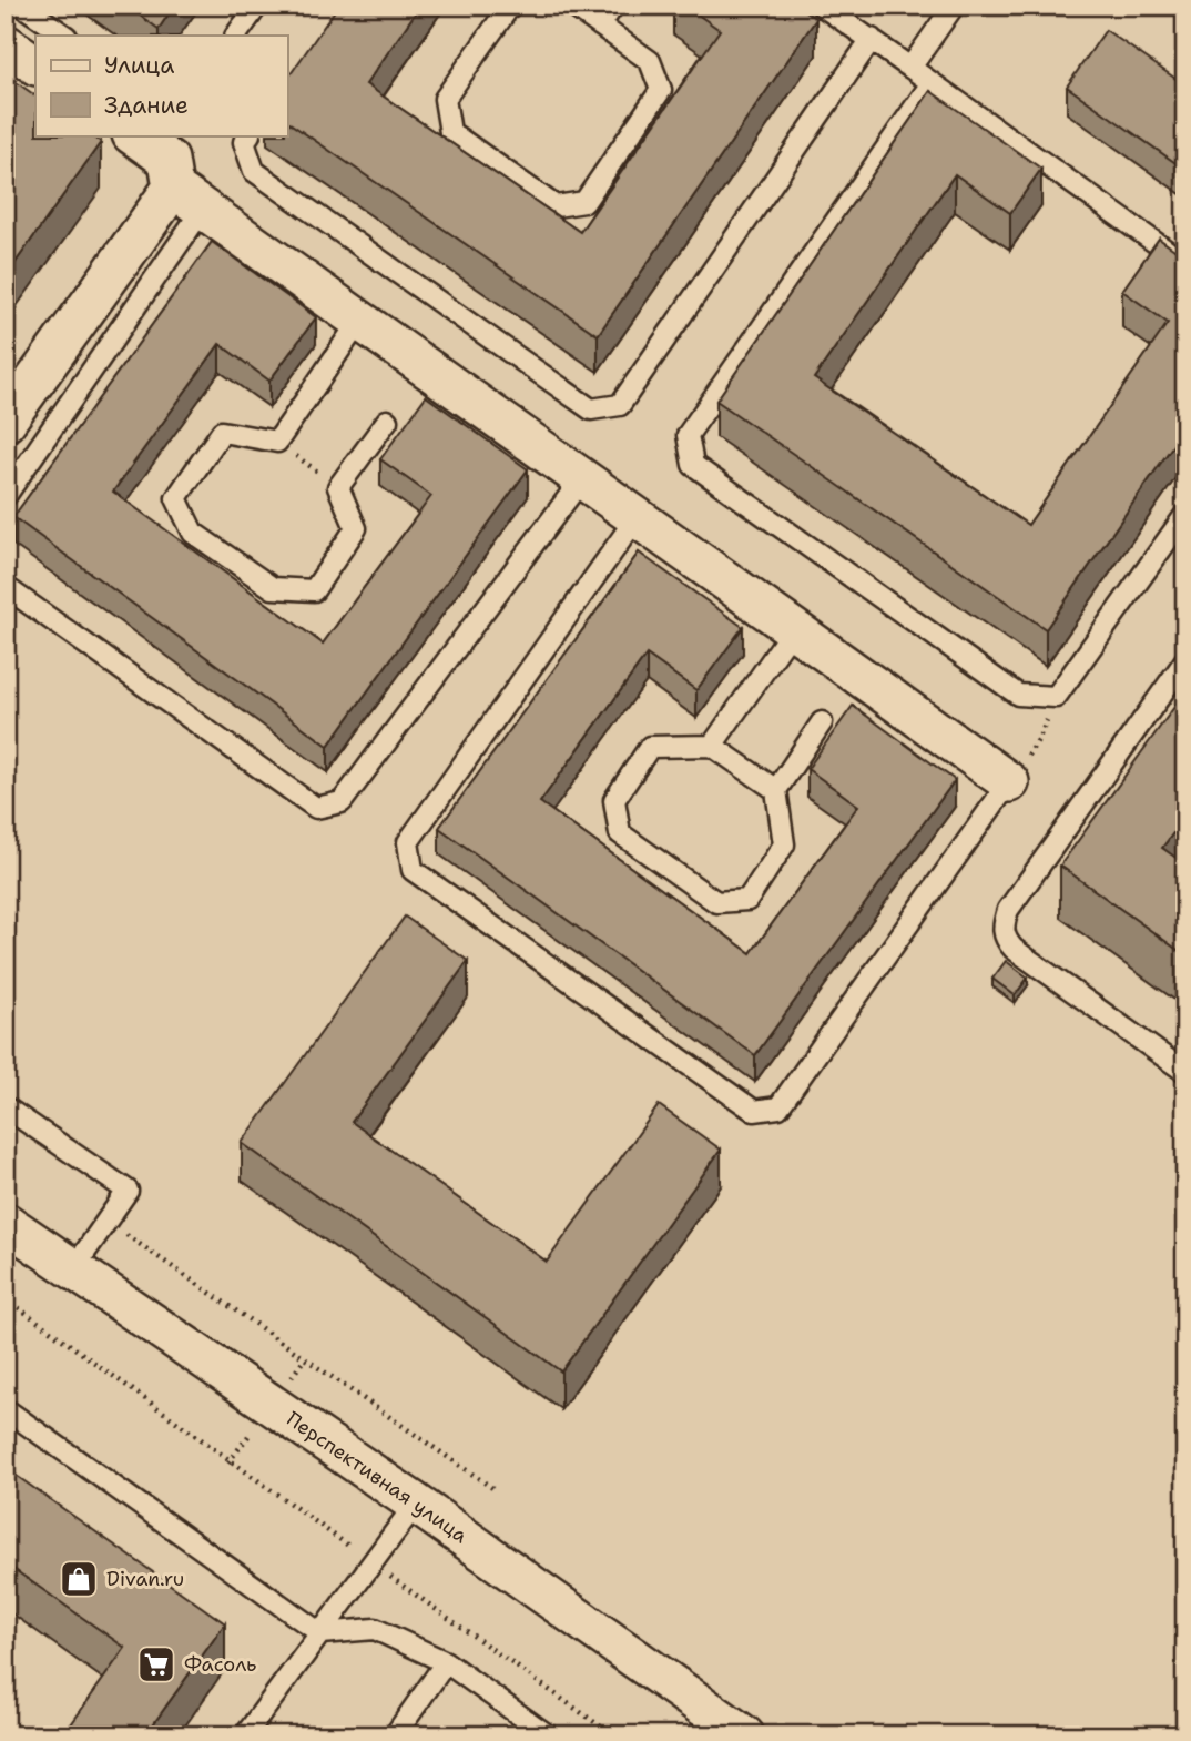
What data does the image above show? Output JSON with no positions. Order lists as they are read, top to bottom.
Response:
{
  "streets": {
    "street": ["Перспективная улица"]
  },
  "places": {
    "shop": ["Divan.ru"],
    "supermarket": ["Фасоль"]
  },
  "legend": ["Улица", "Здание"]
}
